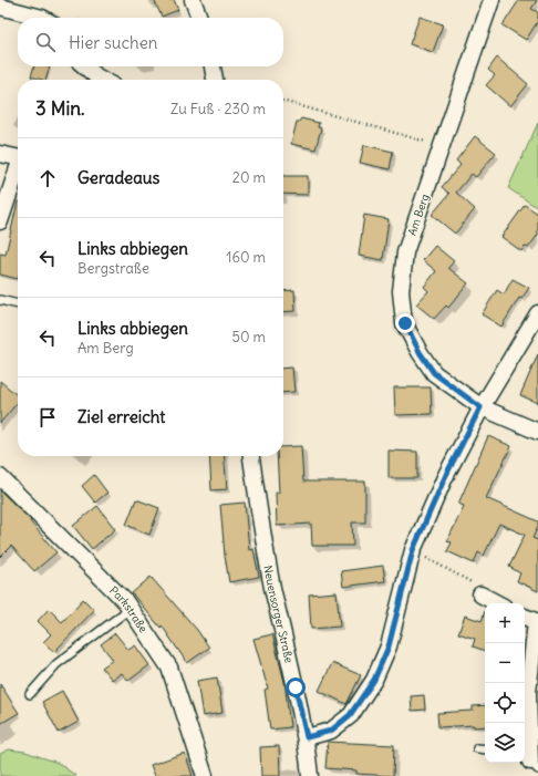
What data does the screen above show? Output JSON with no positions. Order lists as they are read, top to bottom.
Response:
{
  "streets": {
    "street": ["Am Berg", "Parkstraße", "Neuensorger Straße"]
  },
  "page": {
    "search": "Hier suchen",
    "heading": ["3 Min.", "Zu Fuß · 230 m"],
    "list": [
      ["Geradeaus", "20 m"],
      ["Links abbiegen", "Bergstraße", "160 m"],
      ["Links abbiegen", "Am Berg", "50 m"],
      "Ziel erreicht"
    ],
    "map_buttons": ["+", "−"]
  }
}
